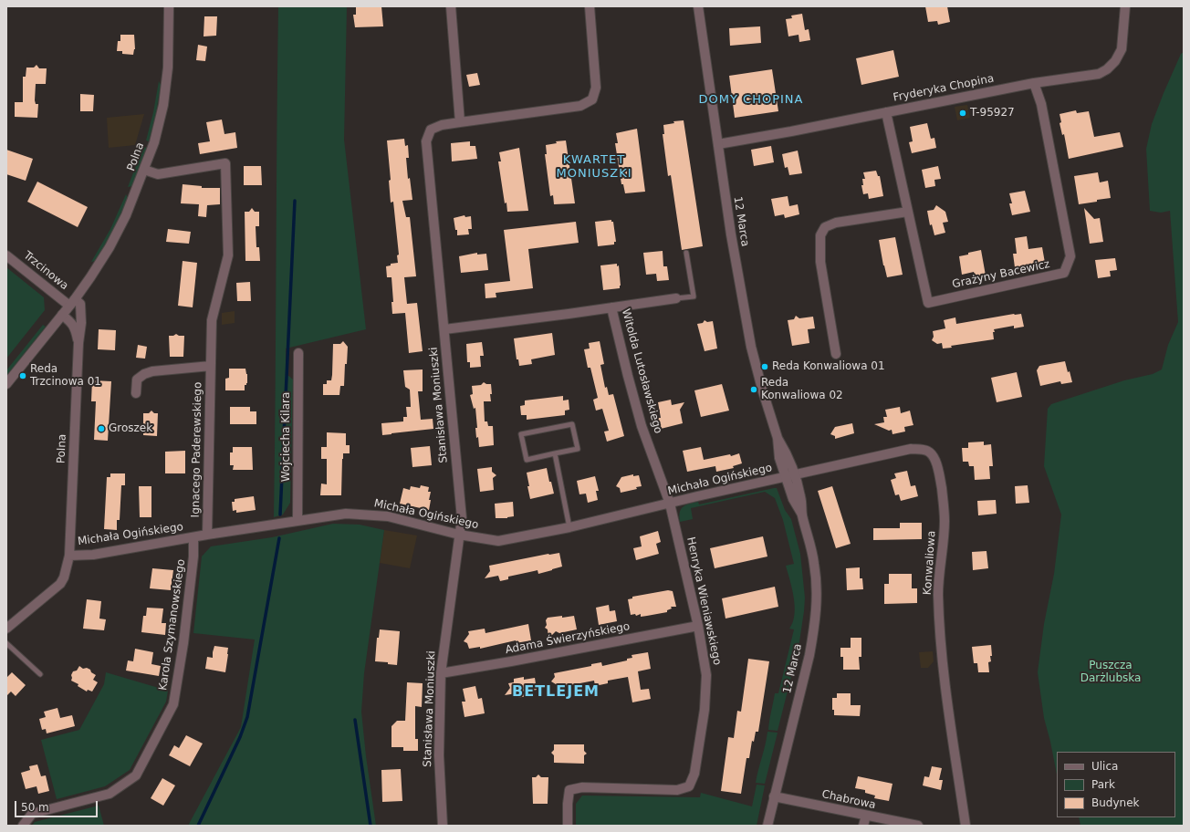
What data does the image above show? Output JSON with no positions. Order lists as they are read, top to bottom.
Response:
{
  "streets": {
    "street": [
      "Fryderyka Chopina",
      "Polna",
      "12 Marca",
      "Trzcinowa",
      "Grażyny Bacewicz",
      "Witolda Lutosławskiego",
      "Stanisława Moniuszki",
      "Wojciecha Kilara",
      "Ignacego Paderewskiego",
      "Michała Ogińskiego",
      "Konwaliowa",
      "Henryka Wieniawskiego",
      "Karola Szymanowskiego",
      "Adama Świerzyńskiego",
      "Chabrowa"
    ]
  },
  "crossings": [
    ["Fryderyka Chopina", "12 Marca"],
    ["Fryderyka Chopina", "Grażyny Bacewicz"],
    ["Polna", "Trzcinowa"],
    ["Polna", "Ignacego Paderewskiego"],
    ["Polna", "Michała Ogińskiego"],
    ["12 Marca", "Michała Ogińskiego"],
    ["12 Marca", "Konwaliowa"],
    ["12 Marca", "Chabrowa"],
    ["Witolda Lutosławskiego", "Stanisława Moniuszki"],
    ["Witolda Lutosławskiego", "Michała Ogińskiego"],
    ["Witolda Lutosławskiego", "Henryka Wieniawskiego"],
    ["Stanisława Moniuszki", "Michała Ogińskiego"],
    ["Stanisława Moniuszki", "Adama Świerzyńskiego"],
    ["Wojciecha Kilara", "Michała Ogińskiego"],
    ["Ignacego Paderewskiego", "Michała Ogińskiego"],
    ["Michała Ogińskiego", "Konwaliowa"],
    ["Michała Ogińskiego", "Henryka Wieniawskiego"],
    ["Michała Ogińskiego", "Karola Szymanowskiego"],
    ["Henryka Wieniawskiego", "Adama Świerzyńskiego"]
  ],
  "districts": ["DOMY CHOPINA", "KWARTET MONIUSZKI", "BETLEJEM"],
  "parks": ["Puszcza Darżlubska"],
  "places": [
    "T-95927",
    "Reda Konwaliowa 01",
    "Reda Trzcinowa 01",
    "Reda Konwaliowa 02",
    "Groszek"
  ],
  "legend": ["Ulica", "Park", "Budynek"],
  "scale_bar": "50 m"
}
